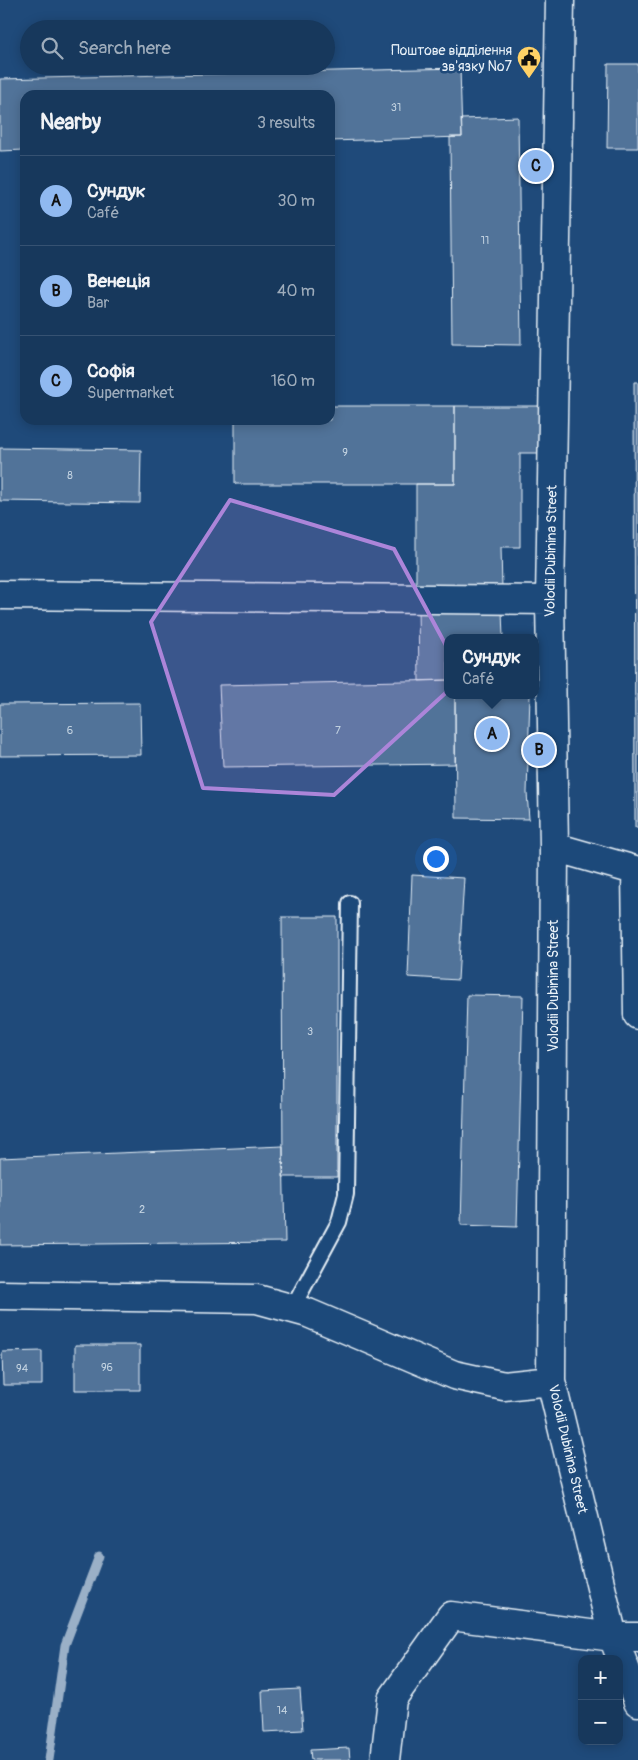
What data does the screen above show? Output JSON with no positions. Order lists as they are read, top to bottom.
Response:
{
  "streets": {
    "street": ["Volodii Dubinina Street"]
  },
  "places": {
    "public building": ["Поштове відділення зв'язку №7"]
  },
  "house_numbers": [
    "31",
    "11",
    "9",
    "8",
    "6",
    "7",
    "3",
    "2",
    "96",
    "94",
    "14"
  ],
  "page": {
    "search": "Search here",
    "heading": ["Nearby", "3 results"],
    "pins": ["C", "A", "B"],
    "list": [
      {
        "mark": "A",
        "name": "Сундук",
        "note": "Café",
        "value": "30 m"
      },
      {
        "mark": "B",
        "name": "Венеція",
        "note": "Bar",
        "value": "40 m"
      },
      {
        "mark": "C",
        "name": "Софія",
        "note": "Supermarket",
        "value": "160 m"
      }
    ],
    "popup": ["Сундук", "Café"],
    "map_buttons": ["+", "−"]
  }
}
